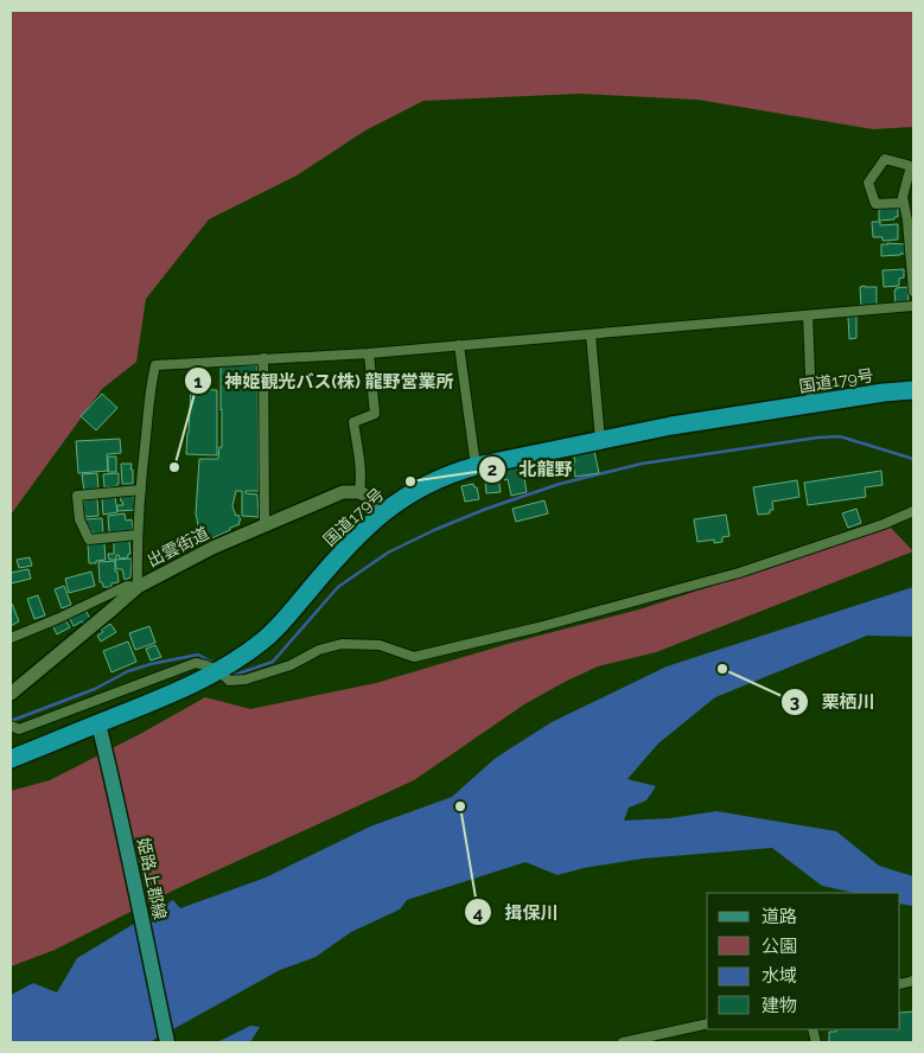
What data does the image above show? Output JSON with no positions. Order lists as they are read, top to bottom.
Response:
{
  "streets": {
    "highway": ["国道179号"],
    "main road": ["姫路上郡線"],
    "street": ["出雲街道"]
  },
  "crossings": [
    ["国道179号", "姫路上郡線"]
  ],
  "places": [
    "神姫観光バス(株) 龍野営業所",
    "北龍野",
    "栗栖川",
    "揖保川"
  ],
  "legend": [
    "道路",
    "公園",
    "水域",
    "建物"
  ]
}
